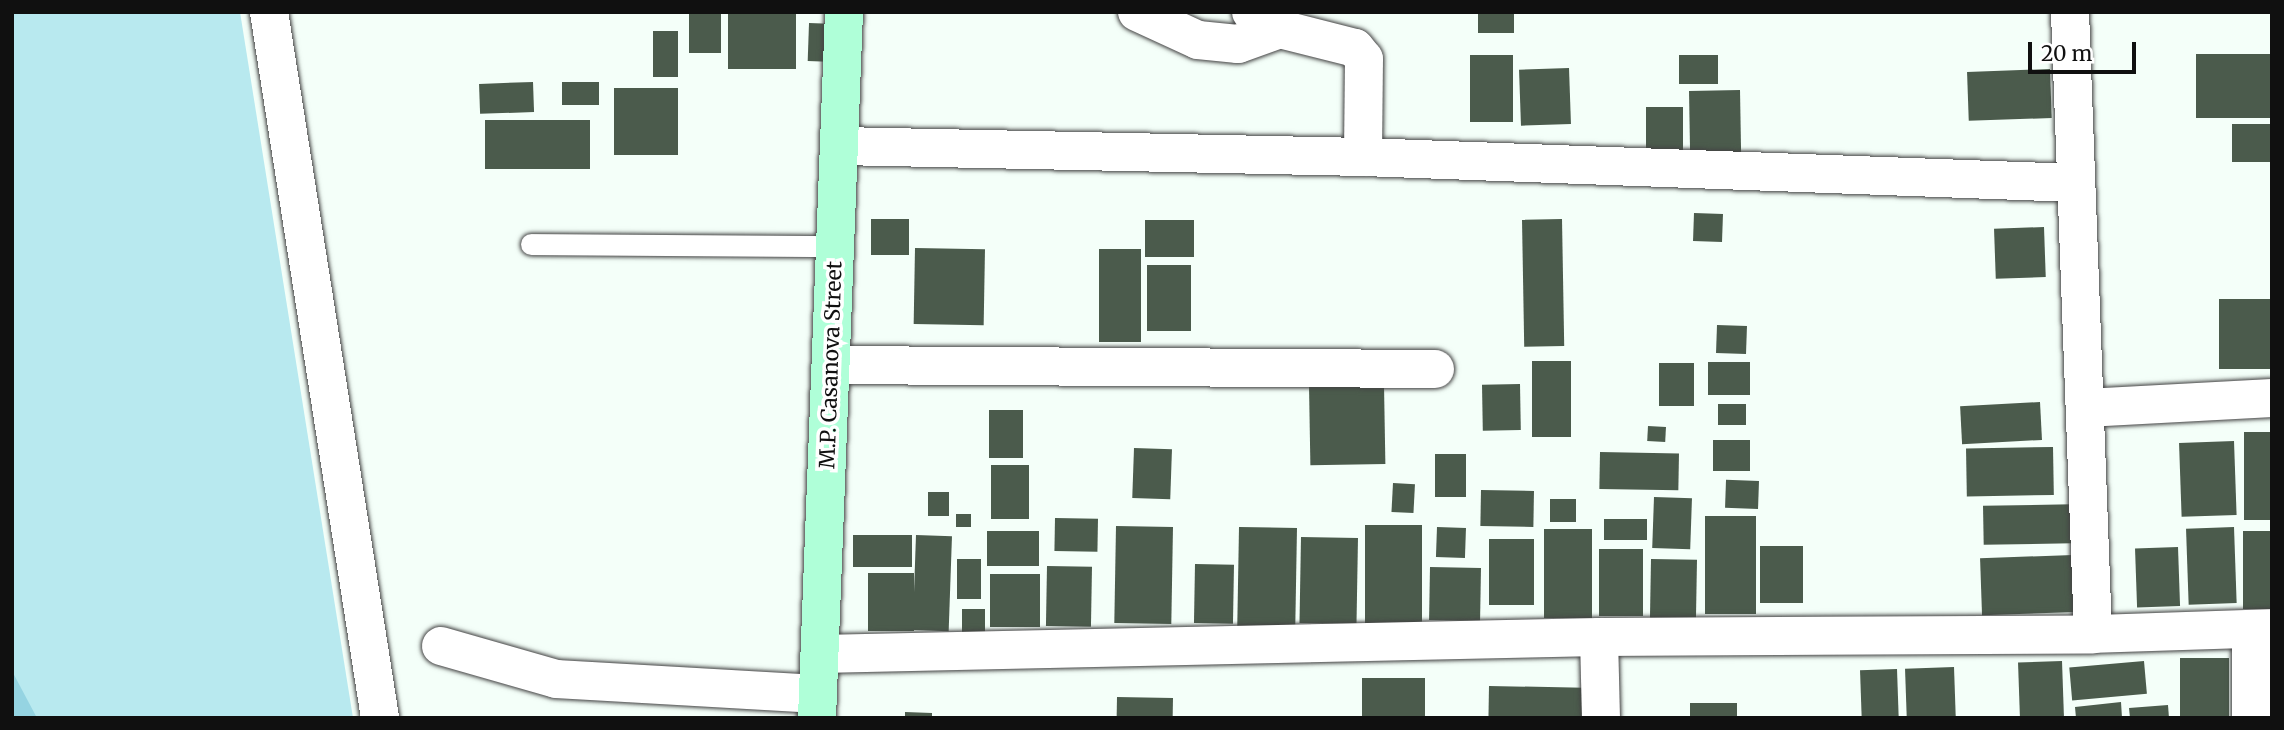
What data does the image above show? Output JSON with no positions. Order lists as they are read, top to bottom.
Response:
{
  "streets": {
    "street": ["M.P. Casanova Street"]
  },
  "scale_bar": "20 m"
}
